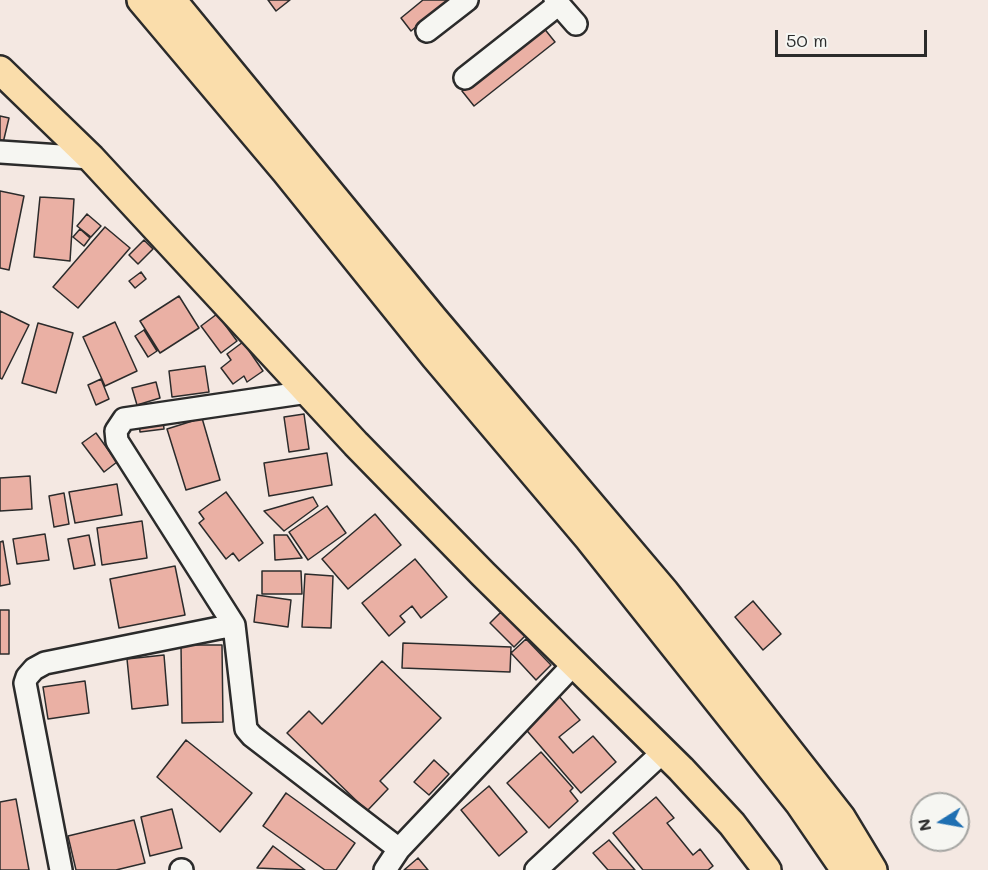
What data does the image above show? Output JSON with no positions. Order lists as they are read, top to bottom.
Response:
{
  "scale_bar": "50 m",
  "north": "left"
}
